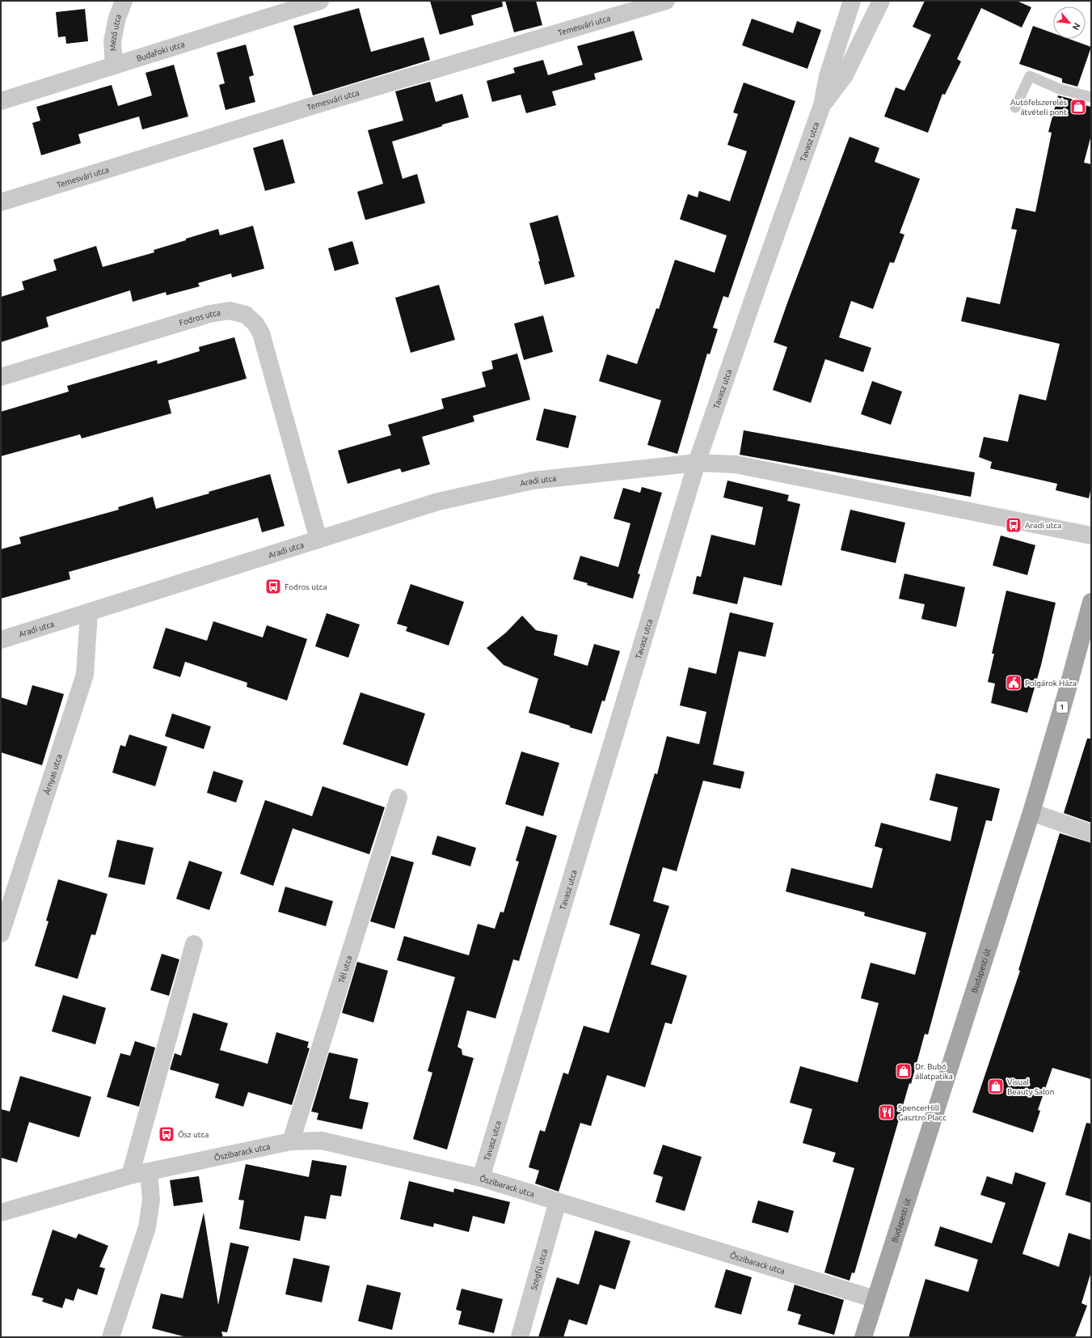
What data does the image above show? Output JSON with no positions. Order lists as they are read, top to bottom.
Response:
{
  "streets": {
    "main road": ["1", "Budapesti út"],
    "street": [
      "Temesvári utca",
      "Mező utca",
      "Budafoki utca",
      "Tavasz utca",
      "Fodros utca",
      "Aradi utca",
      "Árnyas utca",
      "Tél utca",
      "Őszibarack utca",
      "Szegfű utca"
    ]
  },
  "crossings": [
    ["Mező utca", "Budafoki utca"],
    ["Tavasz utca", "Aradi utca"],
    ["Tavasz utca", "Őszibarack utca"],
    ["Fodros utca", "Aradi utca"],
    ["Aradi utca", "Árnyas utca"],
    ["Tél utca", "Őszibarack utca"],
    ["Budapesti út", "Őszibarack utca"],
    ["Őszibarack utca", "Szegfű utca"]
  ],
  "places": {
    "shop": ["Autófelszerelés átvételi pont", "Dr. Bubó állatpatika", "Visual Beauty Salon"],
    "bus stop": ["Aradi utca", "Fodros utca", "Ősz utca"],
    "public building": ["Polgárok Háza"],
    "restaurant": ["SpencerHill Gasztro Placc"]
  },
  "north": "bottom right"
}
